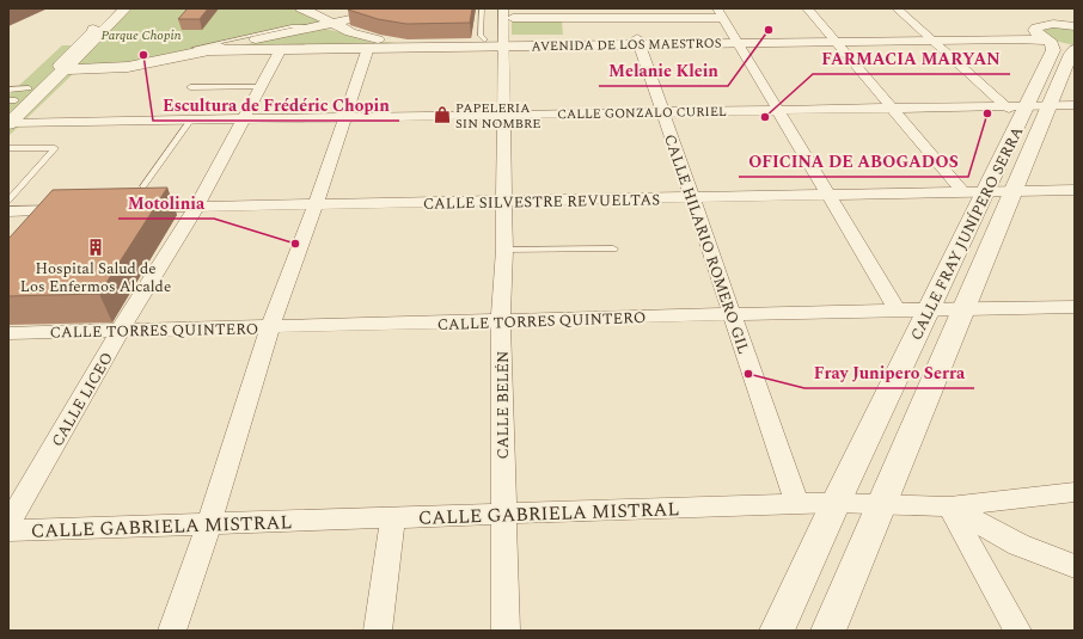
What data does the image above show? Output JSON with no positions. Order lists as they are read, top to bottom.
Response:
{
  "streets": {
    "street": [
      "AVENIDA DE LOS MAESTROS",
      "CALLE GONZALO CURIEL",
      "CALLE SILVESTRE REVUELTAS",
      "CALLE FRAY JUNÍPERO SERRA",
      "CALLE HILARIO ROMERO GIL",
      "CALLE TORRES QUINTERO",
      "CALLE LICEO",
      "CALLE BELÉN",
      "CALLE GABRIELA MISTRAL"
    ]
  },
  "crossings": [
    ["AVENIDA DE LOS MAESTROS", "CALLE FRAY JUNÍPERO SERRA"],
    ["AVENIDA DE LOS MAESTROS", "CALLE HILARIO ROMERO GIL"],
    ["AVENIDA DE LOS MAESTROS", "CALLE LICEO"],
    ["AVENIDA DE LOS MAESTROS", "CALLE BELÉN"],
    ["CALLE GONZALO CURIEL", "CALLE FRAY JUNÍPERO SERRA"],
    ["CALLE GONZALO CURIEL", "CALLE HILARIO ROMERO GIL"],
    ["CALLE GONZALO CURIEL", "CALLE LICEO"],
    ["CALLE GONZALO CURIEL", "CALLE BELÉN"],
    ["CALLE SILVESTRE REVUELTAS", "CALLE FRAY JUNÍPERO SERRA"],
    ["CALLE SILVESTRE REVUELTAS", "CALLE HILARIO ROMERO GIL"],
    ["CALLE SILVESTRE REVUELTAS", "CALLE LICEO"],
    ["CALLE SILVESTRE REVUELTAS", "CALLE BELÉN"],
    ["CALLE FRAY JUNÍPERO SERRA", "CALLE TORRES QUINTERO"],
    ["CALLE FRAY JUNÍPERO SERRA", "CALLE GABRIELA MISTRAL"],
    ["CALLE HILARIO ROMERO GIL", "CALLE TORRES QUINTERO"],
    ["CALLE HILARIO ROMERO GIL", "CALLE GABRIELA MISTRAL"],
    ["CALLE TORRES QUINTERO", "CALLE LICEO"],
    ["CALLE TORRES QUINTERO", "CALLE BELÉN"],
    ["CALLE BELÉN", "CALLE GABRIELA MISTRAL"]
  ],
  "parks": ["Parque Chopin"],
  "places": {
    "other": [
      "Melanie Klein",
      "Escultura de Frédéric Chopin",
      "OFICINA DE ABOGADOS",
      "FARMACIA MARYAN",
      "Motolinia",
      "Fray Junipero Serra"
    ],
    "shop": ["PAPELERIA SIN NOMBRE"],
    "building": ["Hospital Salud de Los Enfermos Alcalde"]
  }
}
